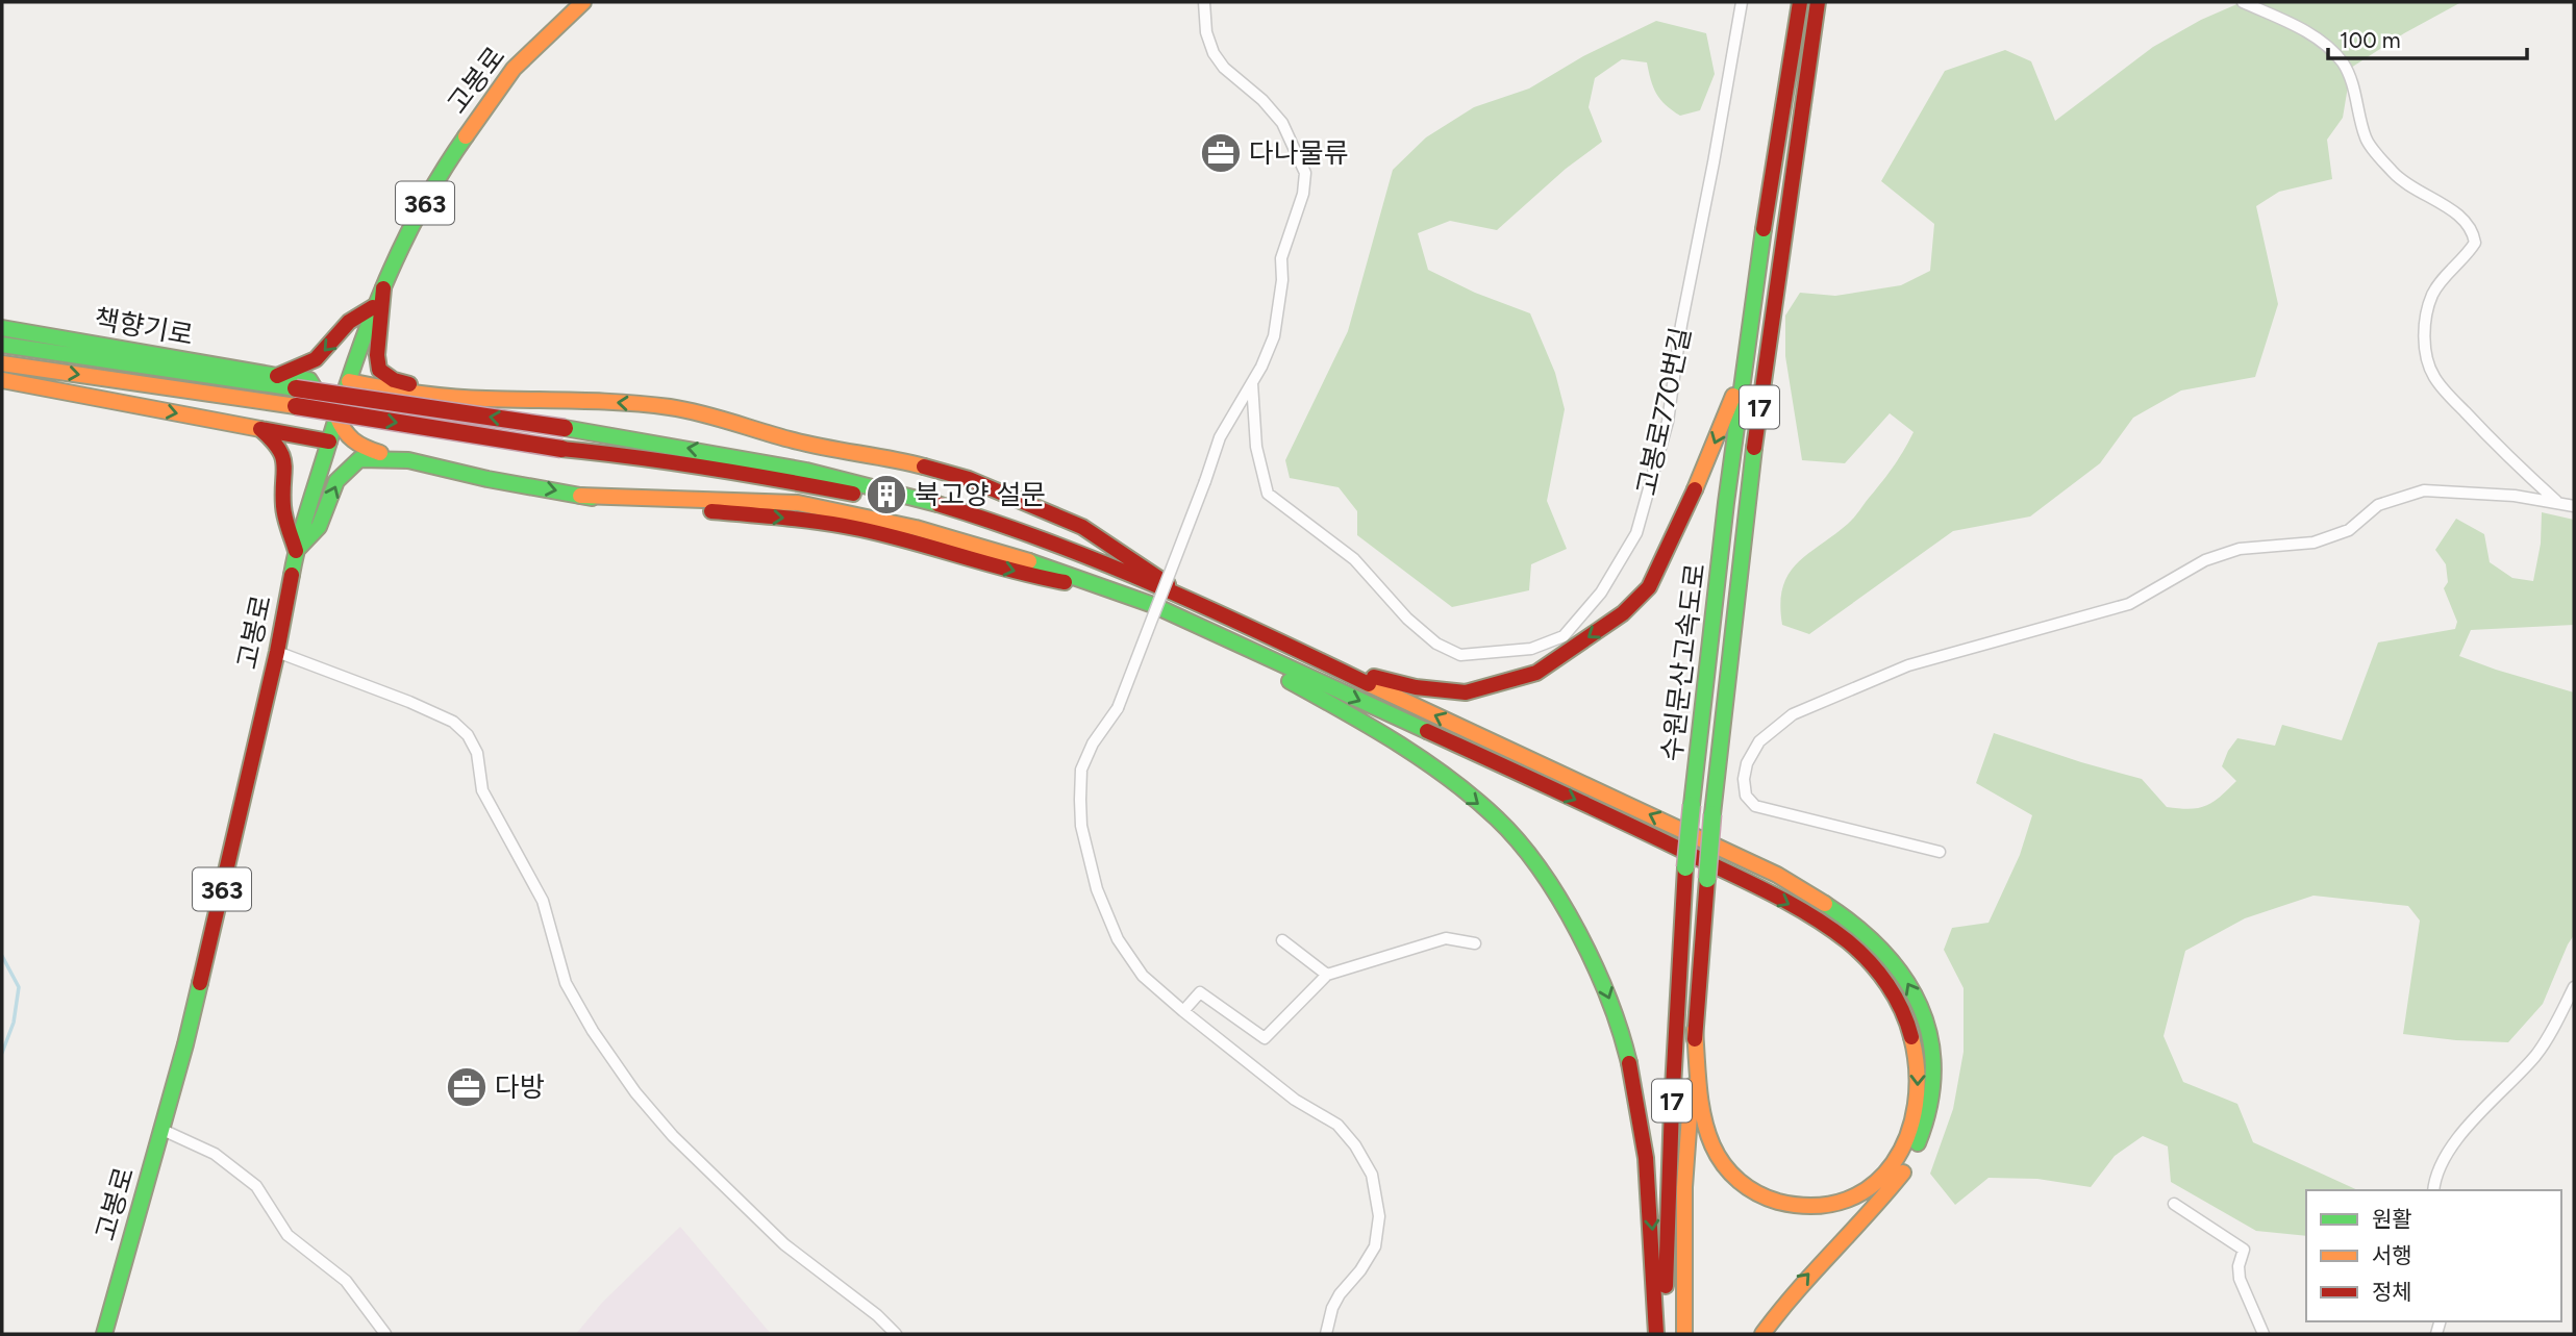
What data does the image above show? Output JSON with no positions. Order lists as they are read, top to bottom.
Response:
{
  "streets": {
    "main road": [
      "고봉로",
      "363",
      "책향기로",
      "17",
      "수원문산고속도로"
    ],
    "street": ["고봉로770번길"]
  },
  "crossings": [
    ["고봉로", "책향기로"]
  ],
  "places": {
    "office": ["다나물류", "다방"],
    "building": ["북고양 설문"]
  },
  "legend": ["원활", "서행", "정체"],
  "scale_bar": "100 m"
}
